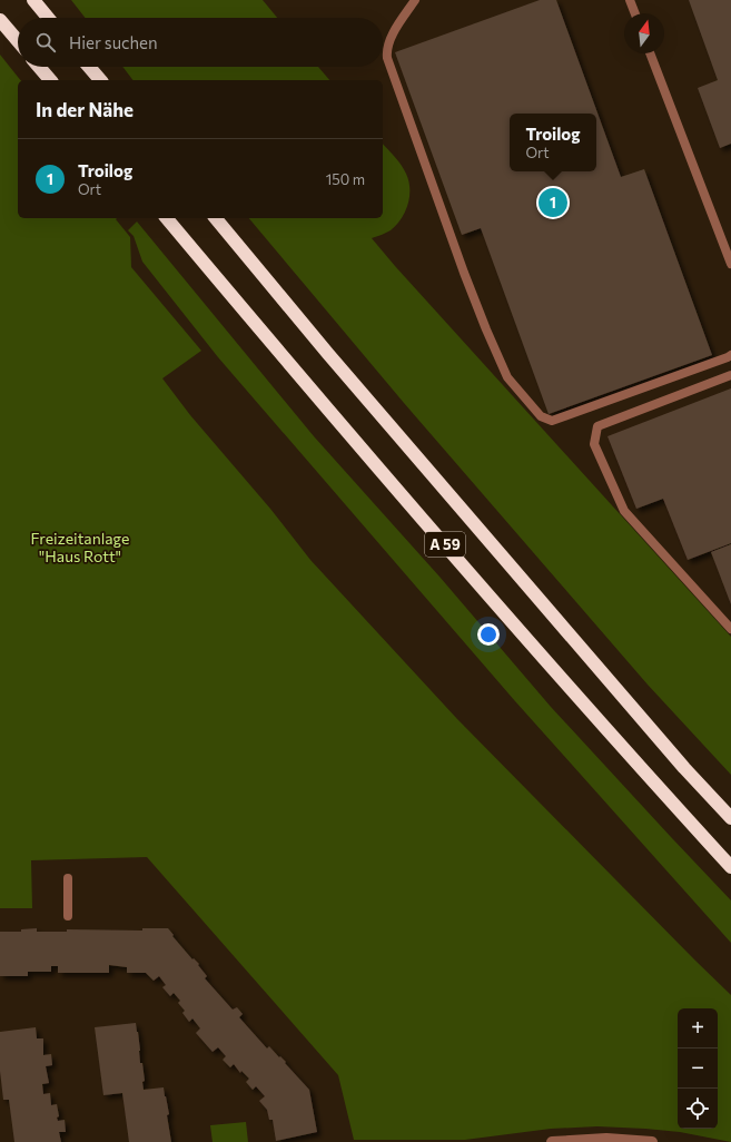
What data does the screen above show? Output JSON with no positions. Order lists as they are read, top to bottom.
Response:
{
  "streets": {
    "highway": ["A 59"]
  },
  "parks": ["Freizeitanlage \"Haus Rott\""],
  "north": "top",
  "page": {
    "search": "Hier suchen",
    "heading": "In der Nähe",
    "popup": ["Troilog", "Ort"],
    "list": [
      {
        "mark": "1",
        "name": "Troilog",
        "note": "Ort",
        "value": "150 m"
      }
    ],
    "pins": "1",
    "map_buttons": ["+", "−"]
  }
}
